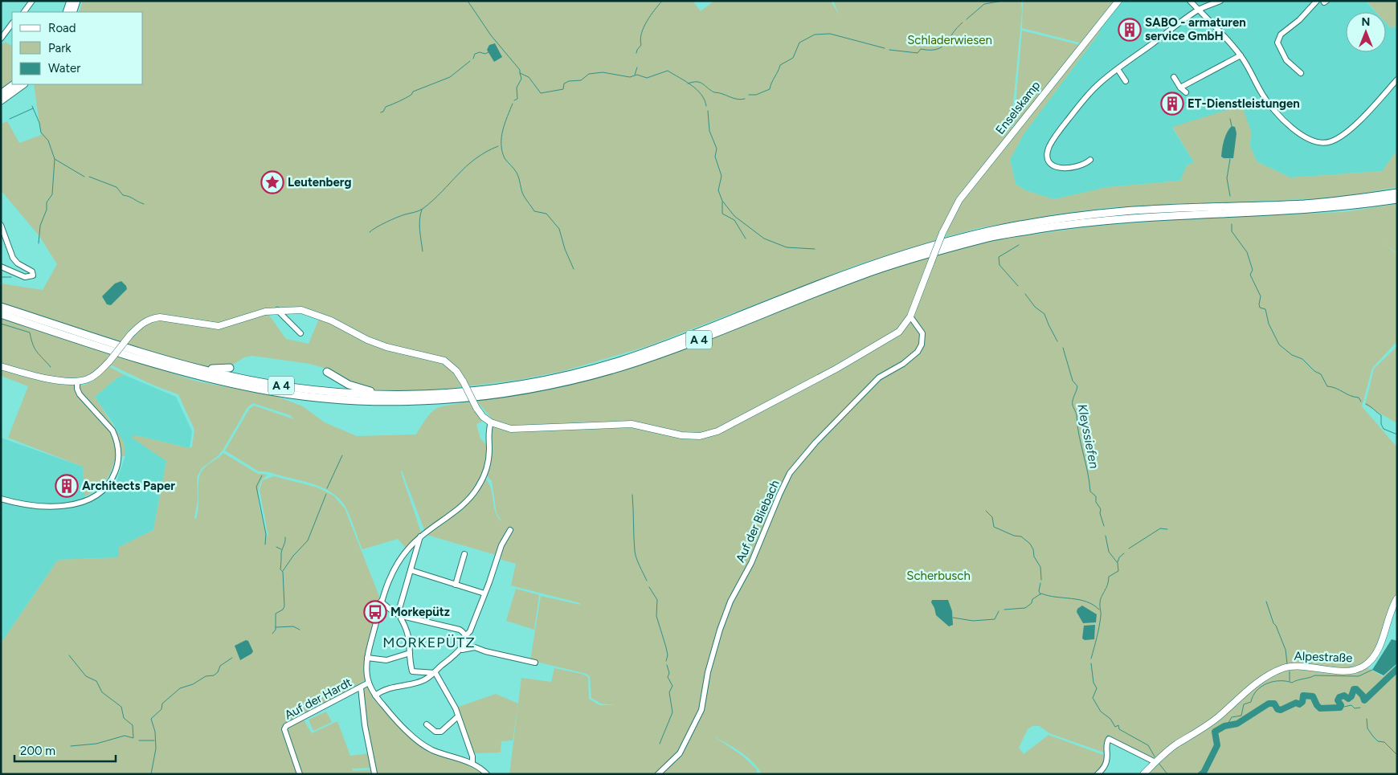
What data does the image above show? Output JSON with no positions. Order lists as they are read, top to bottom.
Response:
{
  "streets": {
    "highway": ["A 4"],
    "main road": ["Enselskamp", "Alpestraße"],
    "street": ["Auf der Bliebach", "Auf der Hardt"]
  },
  "crossings": [
    ["Enselskamp", "Auf der Bliebach"]
  ],
  "districts": ["MORKEPÜTZ"],
  "water": ["Kleyssiefen"],
  "parks": ["Schladerwiesen", "Scherbusch"],
  "places": {
    "building": ["SABO - armaturen service GmbH", "ET-Dienstleistungen", "Architects Paper"],
    "place": ["Leutenberg"],
    "bus stop": ["Morkepütz"]
  },
  "legend": ["Road", "Park", "Water"],
  "scale_bar": "200 m",
  "north": "top"
}
